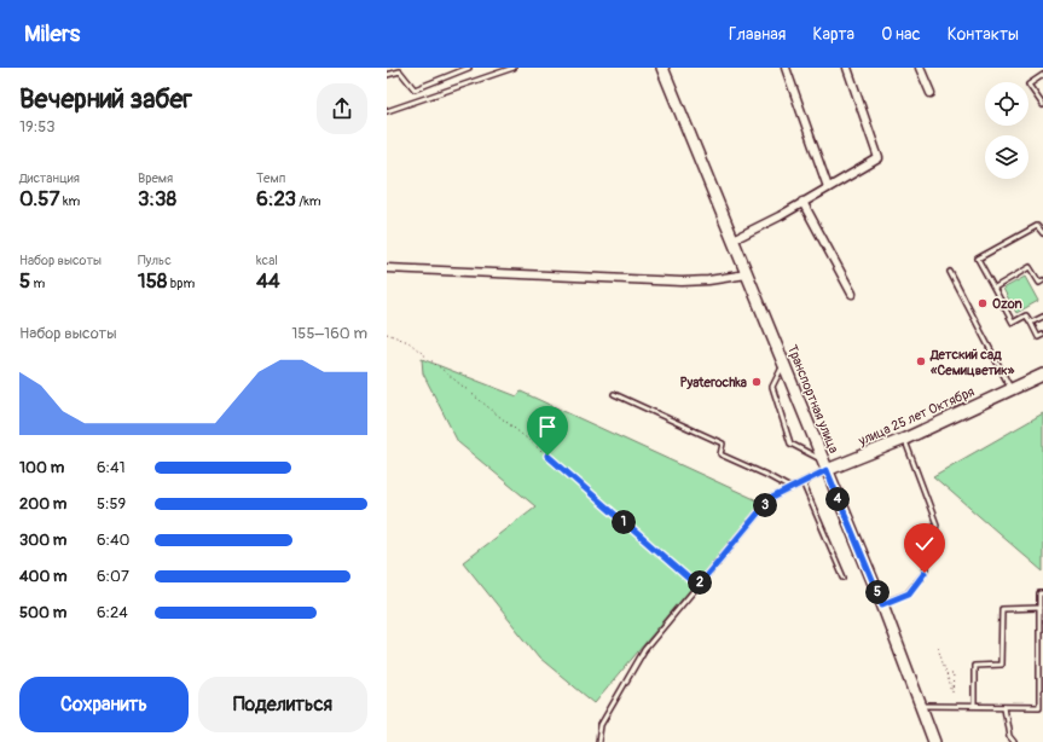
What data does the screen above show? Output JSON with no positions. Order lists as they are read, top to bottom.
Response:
{
  "streets": {
    "main road": ["Транспортная улица", "улица 25 лет Октября"]
  },
  "crossings": [
    ["Транспортная улица", "улица 25 лет Октября"]
  ],
  "places": ["Ozon", "Детский сад «Семицветик»", "Pyaterochka"],
  "page": {
    "header": "Milers",
    "nav": [
      "Главная",
      "Карта",
      "О нас",
      "Контакты"
    ],
    "heading": ["Вечерний забег", "19:53"],
    "stats": [
      ["Дистанция", "0.57 km"],
      ["Время", "3:38"],
      ["Темп", "6:23 /km"],
      ["Набор высоты", "5 m"],
      ["Пульс", "158 bpm"],
      ["kcal", "44"]
    ],
    "chart": ["Набор высоты", "155–160 m"],
    "list": [
      {
        "name": "100 m",
        "note": "6:41"
      },
      {
        "name": "200 m",
        "note": "5:59"
      },
      {
        "name": "300 m",
        "note": "6:40"
      },
      {
        "name": "400 m",
        "note": "6:07"
      },
      {
        "name": "500 m",
        "note": "6:24"
      }
    ],
    "pins": [
      "4",
      "3",
      "1",
      "2",
      "5"
    ],
    "buttons": ["Сохранить", "Поделиться"]
  }
}
